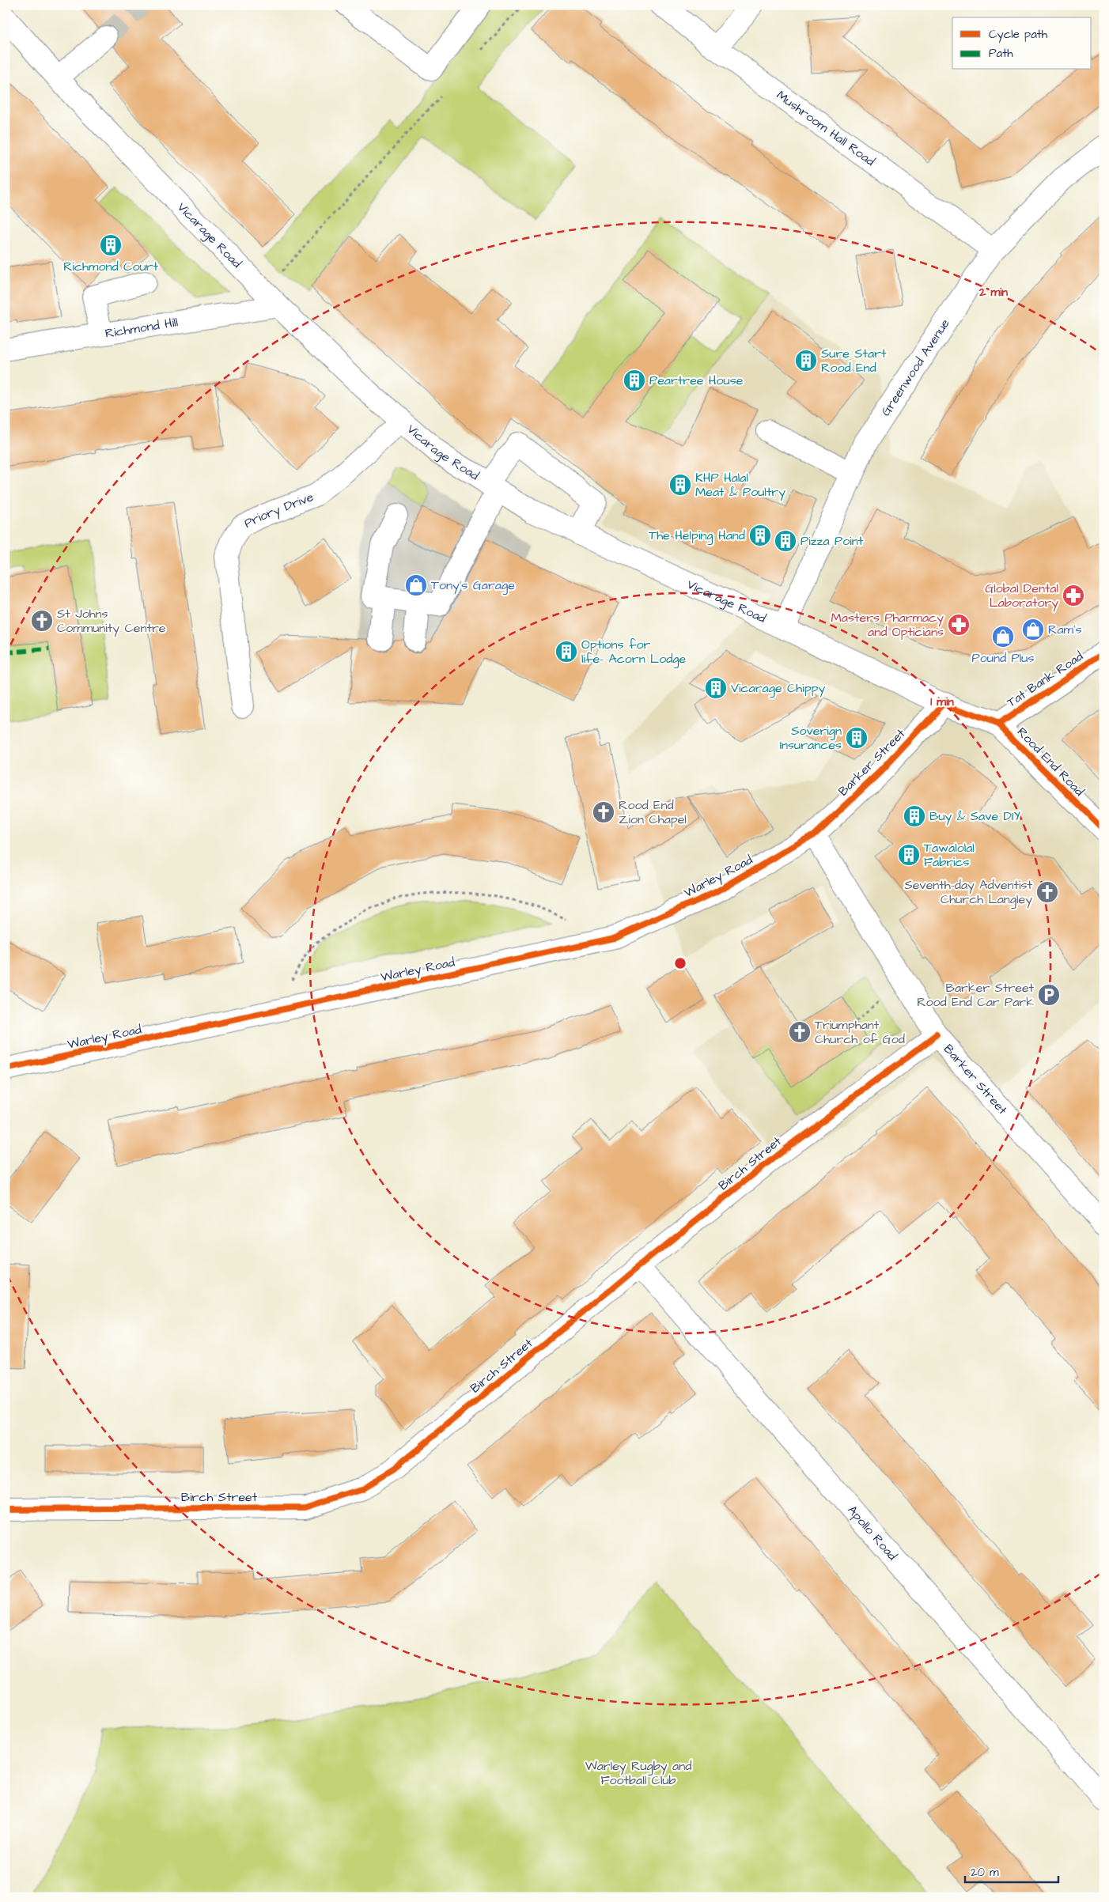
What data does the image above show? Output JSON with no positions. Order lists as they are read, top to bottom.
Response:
{
  "streets": {
    "street": [
      "Mushroom Hall Road",
      "Vicarage Road",
      "Richmond Hill",
      "Greenwood Avenue",
      "Priory Drive",
      "Tat Bank Road",
      "Rood End Road",
      "Barker Street",
      "Warley Road",
      "Birch Street",
      "Apollo Road"
    ]
  },
  "crossings": [
    ["Mushroom Hall Road", "Greenwood Avenue"],
    ["Vicarage Road", "Richmond Hill"],
    ["Vicarage Road", "Greenwood Avenue"],
    ["Vicarage Road", "Priory Drive"],
    ["Vicarage Road", "Tat Bank Road"],
    ["Vicarage Road", "Rood End Road"],
    ["Vicarage Road", "Barker Street"],
    ["Tat Bank Road", "Rood End Road"],
    ["Barker Street", "Warley Road"],
    ["Barker Street", "Birch Street"],
    ["Birch Street", "Apollo Road"]
  ],
  "parks": ["Warley Rugby and Football Club"],
  "places": {
    "building": [
      "Richmond Court",
      "Sure Start Rood End",
      "Peartree House",
      "KHP Halal Meat & Poultry",
      "The Helping Hand",
      "Pizza Point",
      "Options for life- Acorn Lodge",
      "Vicarage Chippy",
      "Soverign Insurances",
      "Buy & Save DIY",
      "Tawalolal Fabrics"
    ],
    "shop": ["Tony's Garage", "Ram's", "Pound Plus"],
    "pharmacy": ["Global Dental Laboratory", "Masters Pharmacy and Opticians"],
    "church": [
      "St Johns Community Centre",
      "Rood End Zion Chapel",
      "Seventh-day Adventist Church Langley",
      "Triumphant Church of God"
    ],
    "parking": ["Barker Street Rood End Car Park"]
  },
  "legend": ["Cycle path", "Path"],
  "scale_bar": "20 m",
  "rings": ["2 min", "1 min"]
}
